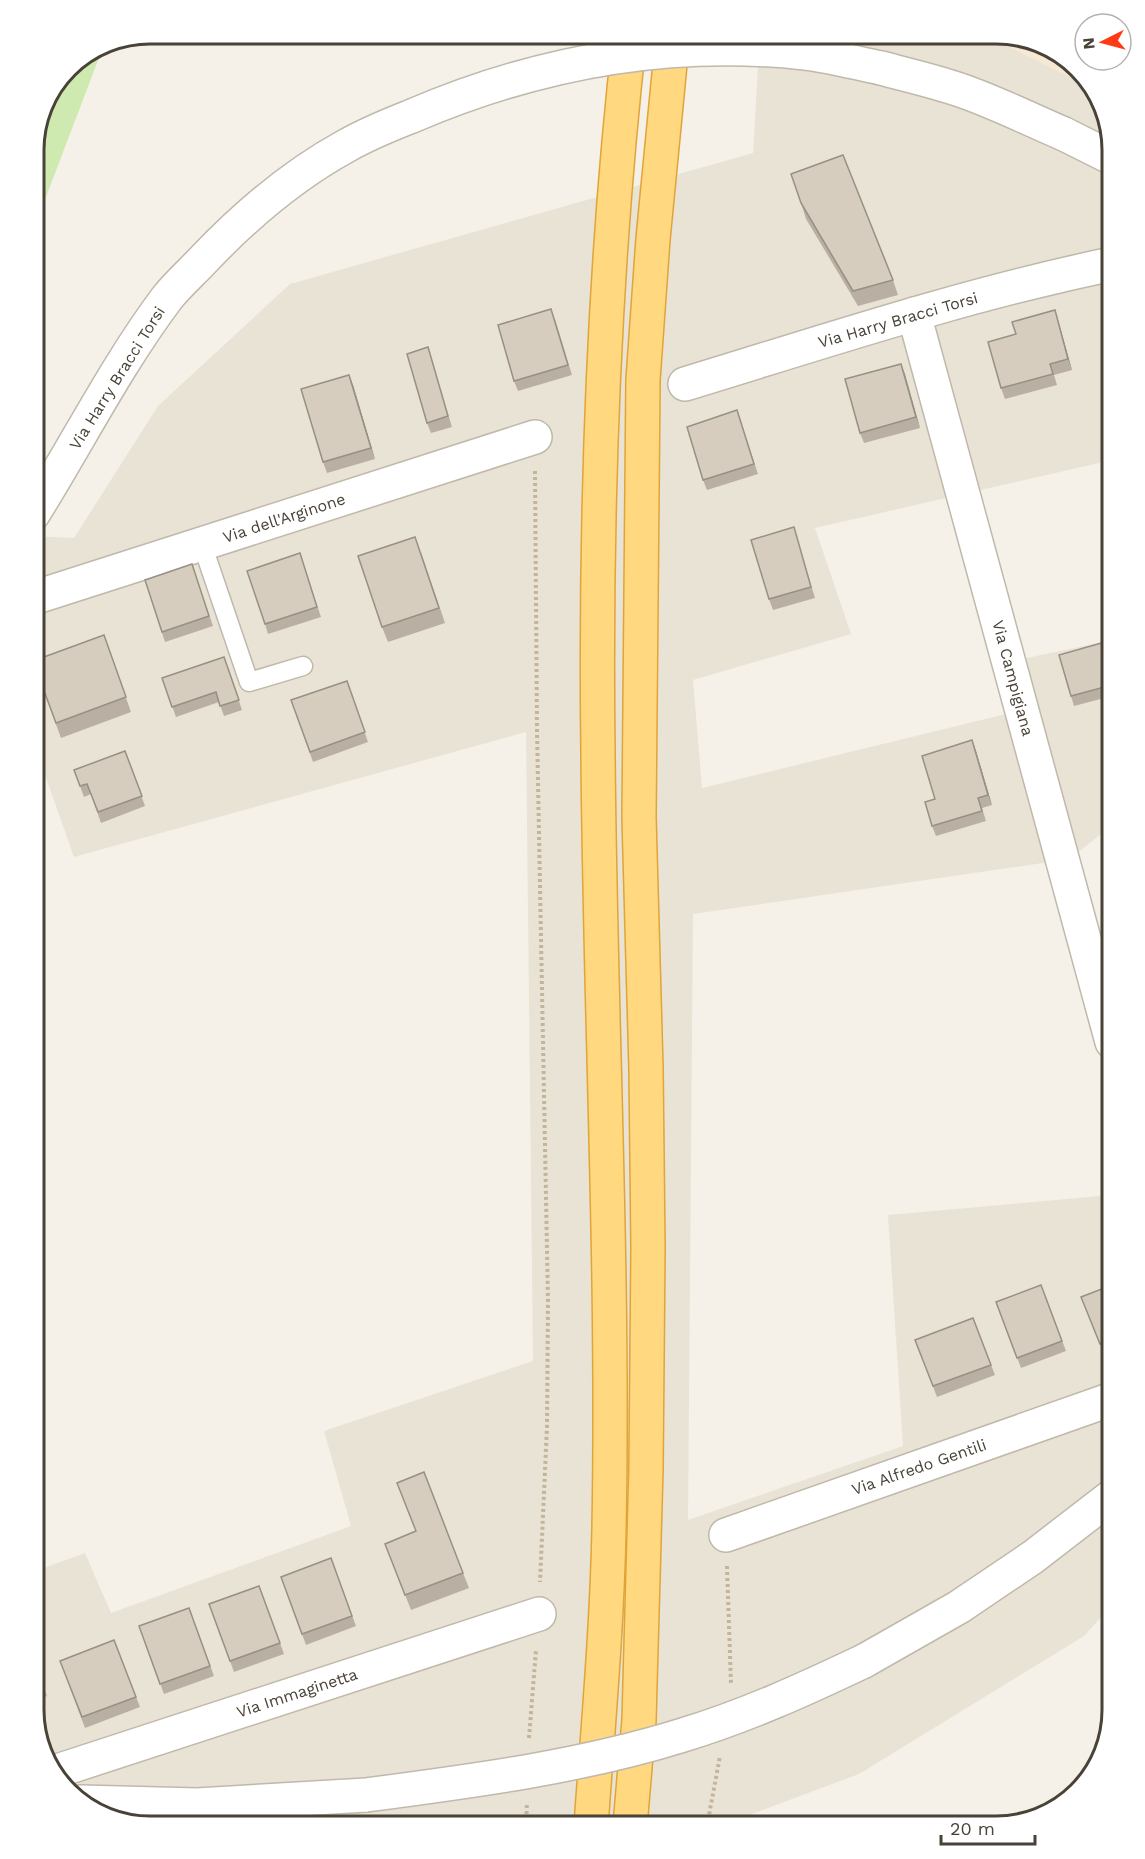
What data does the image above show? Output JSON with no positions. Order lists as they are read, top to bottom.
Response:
{
  "streets": {
    "street": [
      "Via Harry Bracci Torsi",
      "Via dell'Arginone",
      "Via Campigiana",
      "Via Alfredo Gentili",
      "Via Immaginetta"
    ]
  },
  "crossings": [
    ["Via Harry Bracci Torsi", "Via Campigiana"]
  ],
  "scale_bar": "20 m",
  "north": "left"
}
